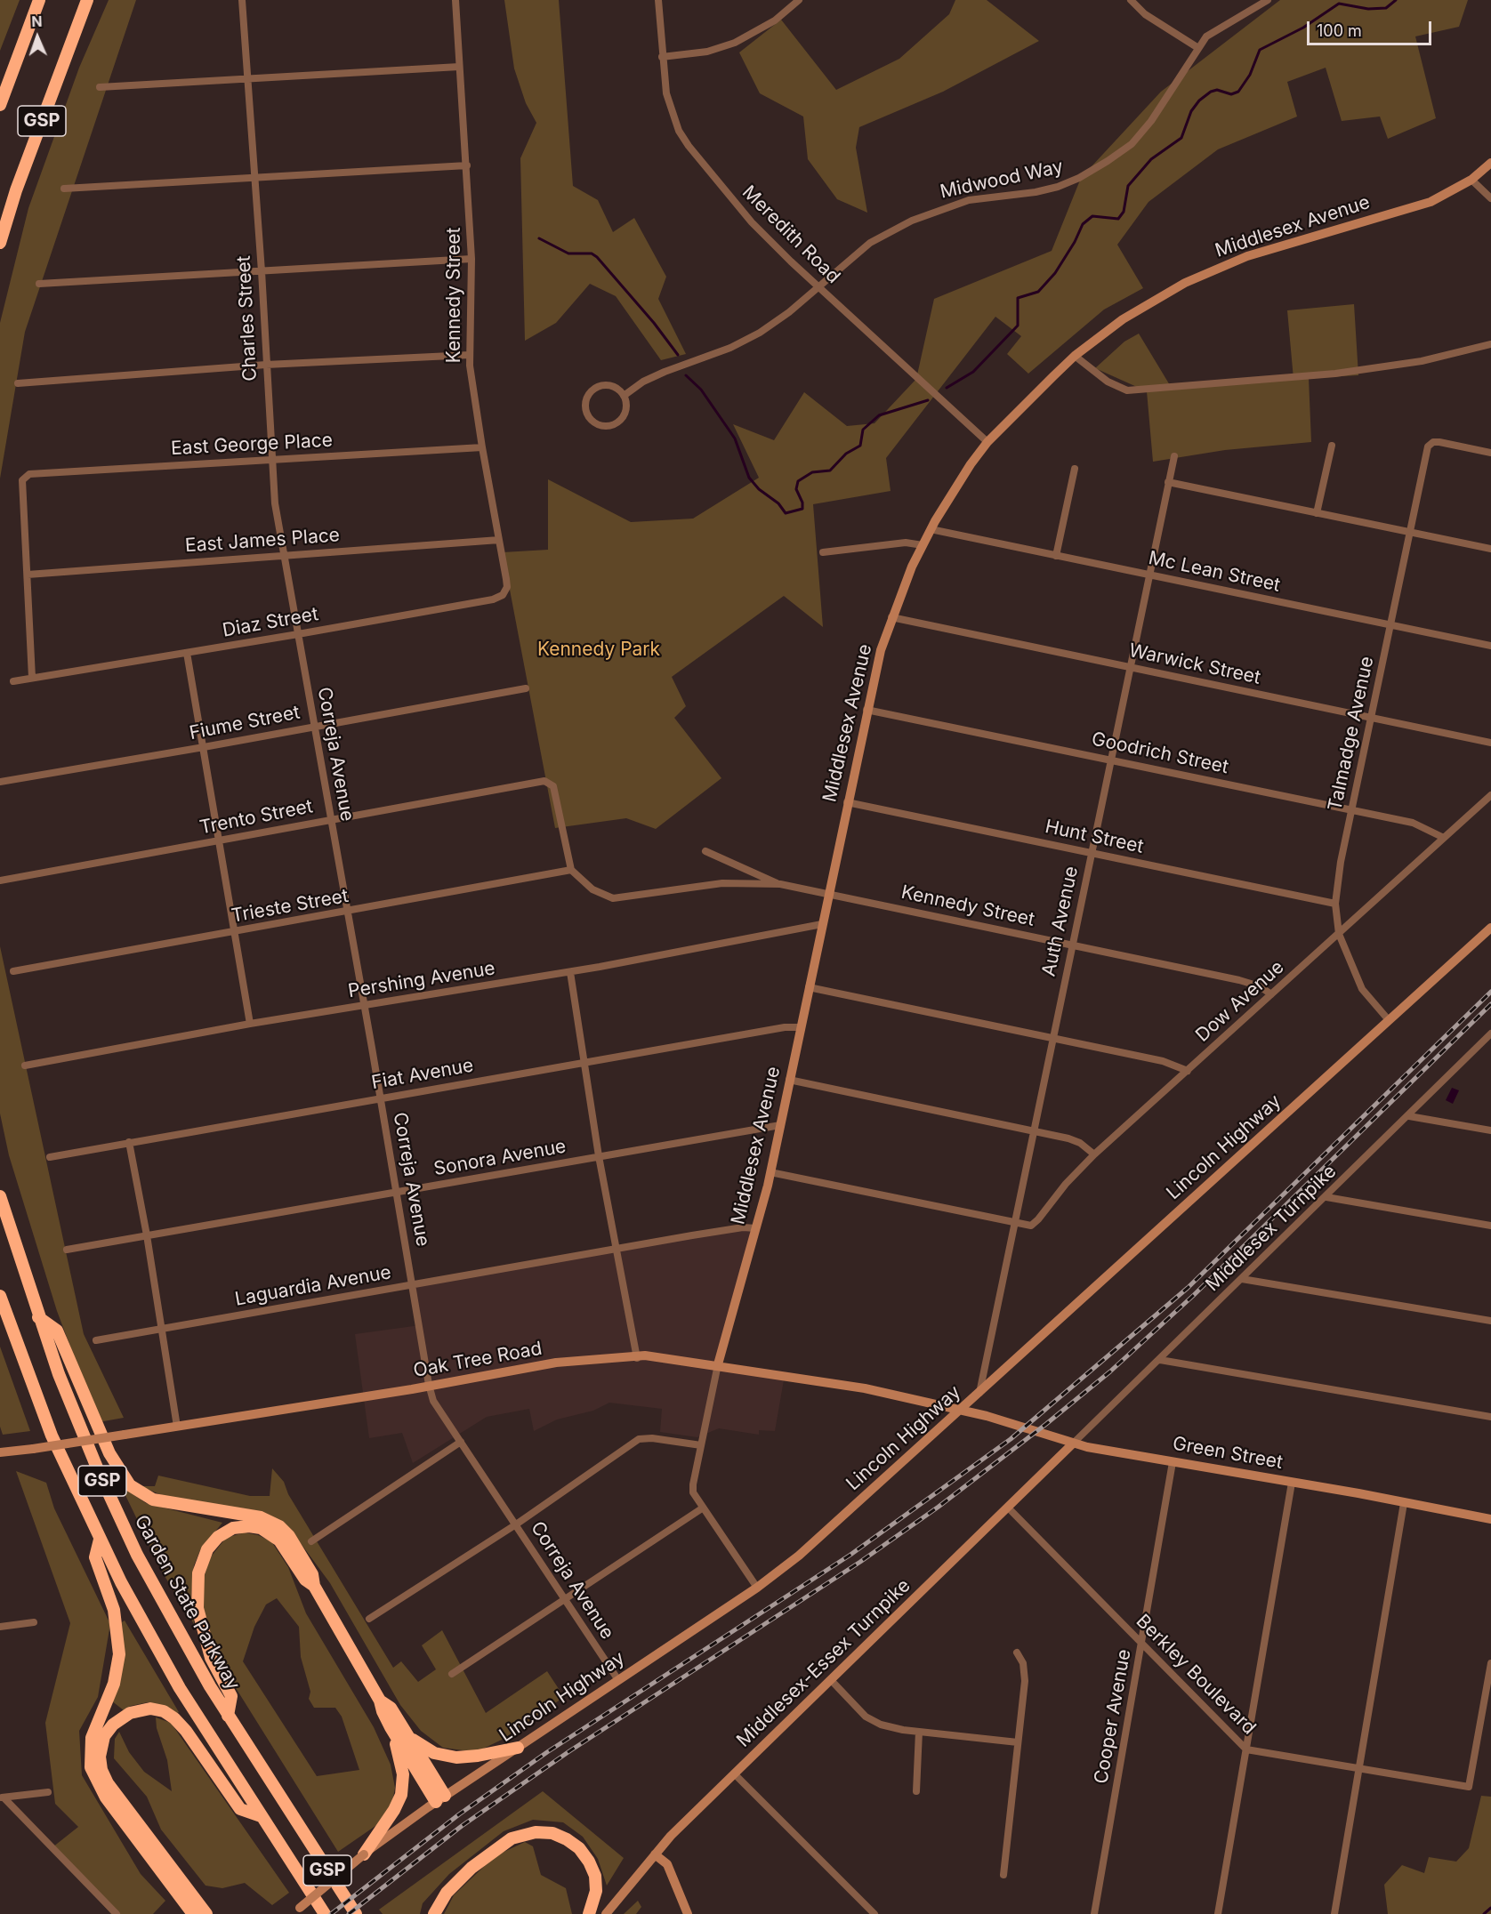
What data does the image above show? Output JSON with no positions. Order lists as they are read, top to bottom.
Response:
{
  "streets": {
    "highway": ["GSP", "Garden State Parkway"],
    "street": [
      "Midwood Way",
      "Middlesex Avenue",
      "Meredith Road",
      "Kennedy Street",
      "Charles Street",
      "East George Place",
      "East James Place",
      "Mc Lean Street",
      "Diaz Street",
      "Warwick Street",
      "Fiume Street",
      "Talmadge Avenue",
      "Goodrich Street",
      "Correja Avenue",
      "Trento Street",
      "Hunt Street",
      "Trieste Street",
      "Auth Avenue",
      "Pershing Avenue",
      "Dow Avenue",
      "Fiat Avenue",
      "Lincoln Highway",
      "Sonora Avenue",
      "Middlesex Turnpike",
      "Laguardia Avenue",
      "Oak Tree Road",
      "Green Street",
      "Middlesex-Essex Turnpike",
      "Berkley Boulevard",
      "Cooper Avenue"
    ]
  },
  "crossings": [
    ["Midwood Way", "Meredith Road"],
    ["Middlesex Avenue", "Meredith Road"],
    ["Middlesex Avenue", "Kennedy Street"],
    ["Middlesex Avenue", "Mc Lean Street"],
    ["Middlesex Avenue", "Warwick Street"],
    ["Middlesex Avenue", "Goodrich Street"],
    ["Middlesex Avenue", "Hunt Street"],
    ["Middlesex Avenue", "Pershing Avenue"],
    ["Middlesex Avenue", "Fiat Avenue"],
    ["Middlesex Avenue", "Lincoln Highway"],
    ["Middlesex Avenue", "Sonora Avenue"],
    ["Middlesex Avenue", "Laguardia Avenue"],
    ["Middlesex Avenue", "Oak Tree Road"],
    ["Kennedy Street", "East George Place"],
    ["Kennedy Street", "East James Place"],
    ["Kennedy Street", "Diaz Street"],
    ["Kennedy Street", "Trento Street"],
    ["Kennedy Street", "Trieste Street"],
    ["Kennedy Street", "Auth Avenue"],
    ["Kennedy Street", "Dow Avenue"],
    ["Charles Street", "East George Place"],
    ["Charles Street", "East James Place"],
    ["Charles Street", "Diaz Street"],
    ["Charles Street", "Correja Avenue"],
    ["East George Place", "East James Place"],
    ["Mc Lean Street", "Talmadge Avenue"],
    ["Mc Lean Street", "Auth Avenue"],
    ["Diaz Street", "Correja Avenue"],
    ["Warwick Street", "Talmadge Avenue"],
    ["Warwick Street", "Auth Avenue"],
    ["Fiume Street", "Correja Avenue"],
    ["Talmadge Avenue", "Goodrich Street"],
    ["Talmadge Avenue", "Hunt Street"],
    ["Talmadge Avenue", "Dow Avenue"],
    ["Talmadge Avenue", "Lincoln Highway"],
    ["Goodrich Street", "Auth Avenue"],
    ["Goodrich Street", "Dow Avenue"],
    ["Correja Avenue", "Trento Street"],
    ["Correja Avenue", "Trieste Street"],
    ["Correja Avenue", "Pershing Avenue"],
    ["Correja Avenue", "Fiat Avenue"],
    ["Correja Avenue", "Lincoln Highway"],
    ["Correja Avenue", "Sonora Avenue"],
    ["Correja Avenue", "Laguardia Avenue"],
    ["Correja Avenue", "Oak Tree Road"],
    ["Trento Street", "Trieste Street"],
    ["Hunt Street", "Auth Avenue"],
    ["Auth Avenue", "Dow Avenue"],
    ["Auth Avenue", "Lincoln Highway"],
    ["Lincoln Highway", "Oak Tree Road"],
    ["Lincoln Highway", "Green Street"],
    ["Middlesex Turnpike", "Green Street"],
    ["Middlesex Turnpike", "Middlesex-Essex Turnpike"],
    ["Oak Tree Road", "Green Street"],
    ["Green Street", "Middlesex-Essex Turnpike"],
    ["Green Street", "Cooper Avenue"],
    ["Middlesex-Essex Turnpike", "Berkley Boulevard"],
    ["Berkley Boulevard", "Cooper Avenue"]
  ],
  "parks": ["Kennedy Park"],
  "scale_bar": "100 m",
  "north": "top"
}
